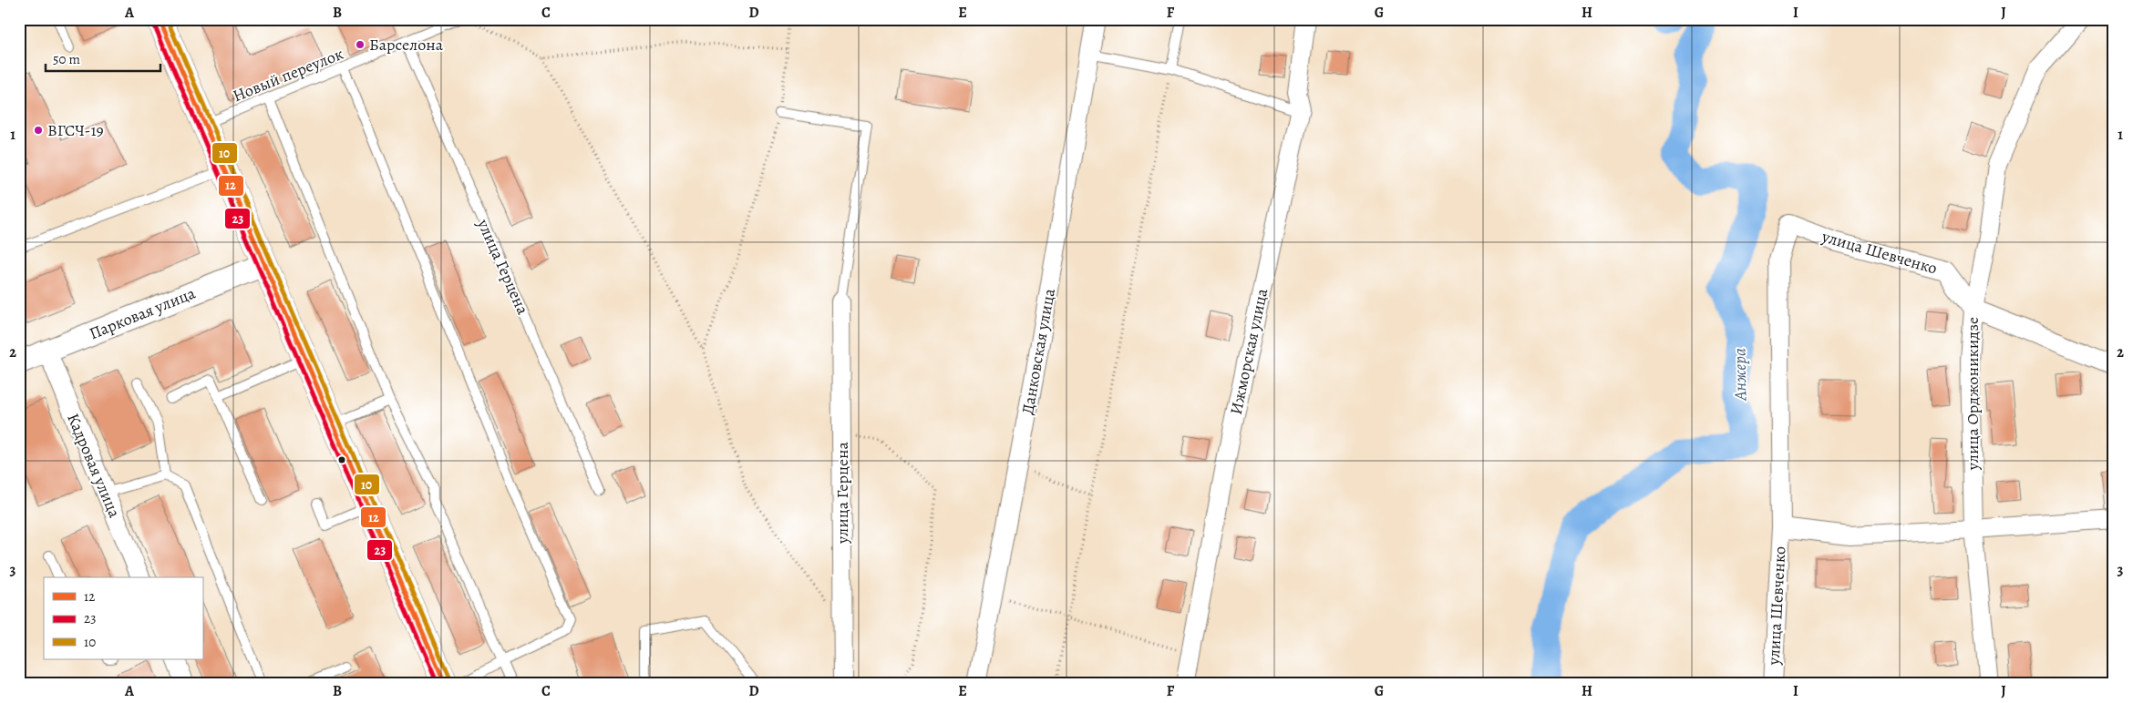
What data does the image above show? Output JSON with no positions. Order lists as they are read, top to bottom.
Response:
{
  "streets": {
    "street": [
      "улица Шевченко",
      "улица Герцена",
      "Парковая улица",
      "Данковская улица",
      "Ижморская улица",
      "улица Орджоникидзе",
      "Кадровая улица"
    ],
    "lane": ["Новый переулок"]
  },
  "crossings": [
    ["Новый переулок", "улица Герцена"],
    ["улица Шевченко", "улица Орджоникидзе"],
    ["Парковая улица", "Кадровая улица"]
  ],
  "water": ["Анжера"],
  "places": ["Барселона", "ВГСЧ-19"],
  "lines": ["transit line 12", "transit line 10", "transit line 23"],
  "legend": ["12", "23", "10"],
  "scale_bar": "50 m",
  "grid": {
    "columns": [
      "A",
      "B",
      "C",
      "D",
      "E",
      "F",
      "G",
      "H",
      "I",
      "J"
    ],
    "rows": ["1", "2", "3"]
  }
}
